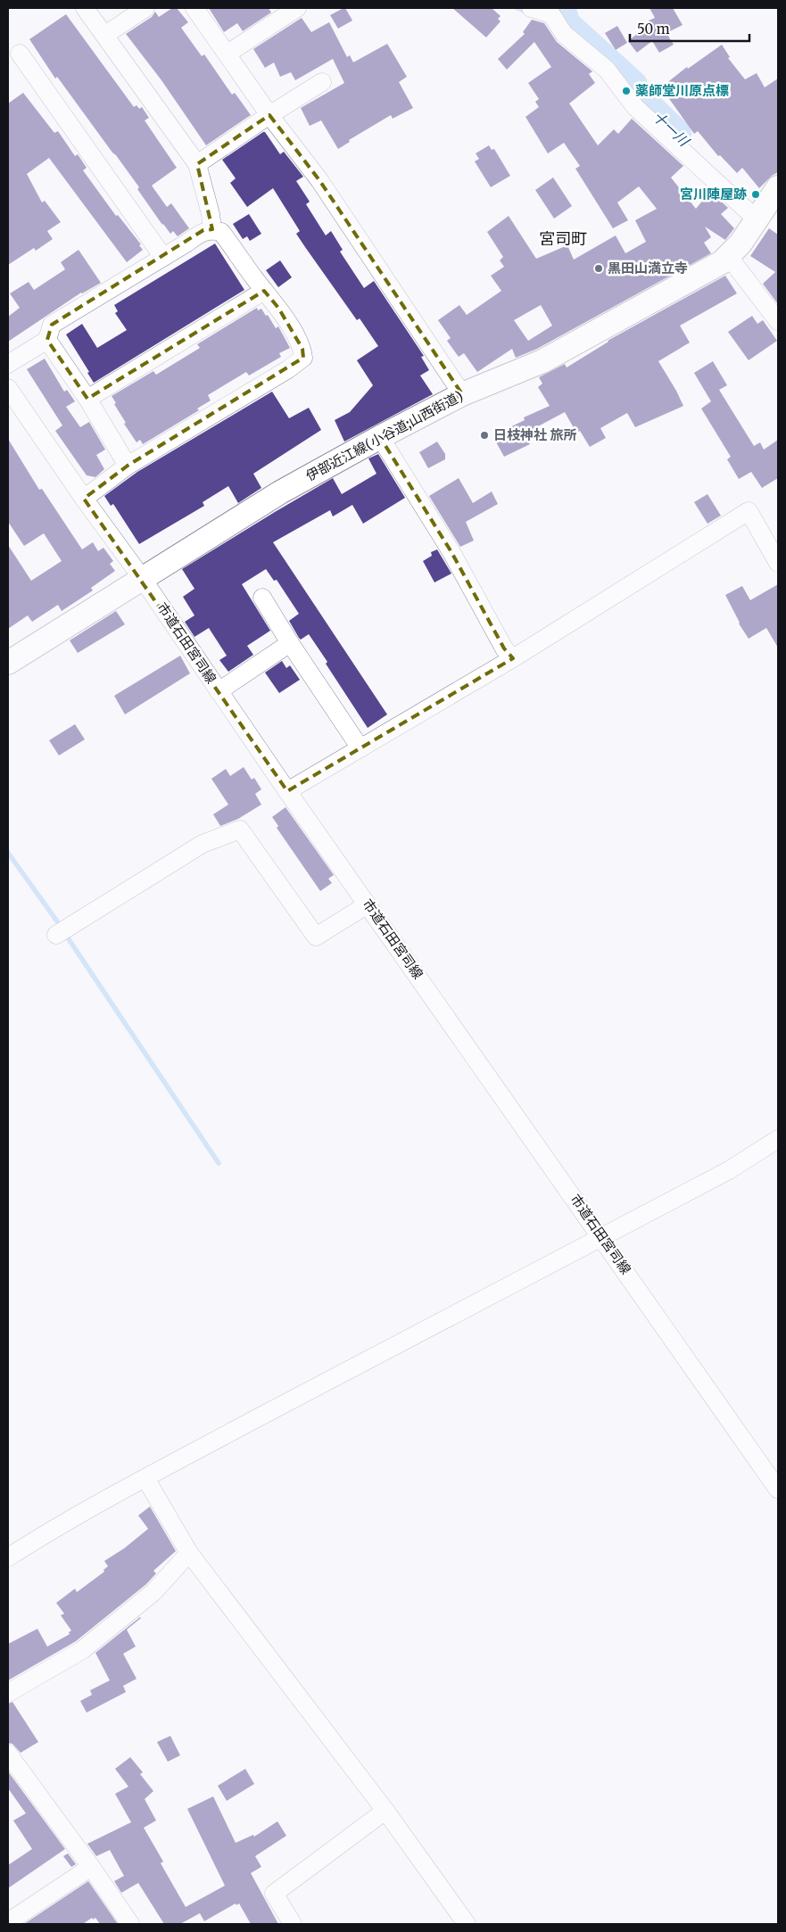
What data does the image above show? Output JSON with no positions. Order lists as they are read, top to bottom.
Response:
{
  "streets": {
    "main road": ["伊部近江線(小谷道;山西街道)"],
    "street": ["市道石田宮司線"]
  },
  "crossings": [
    ["伊部近江線(小谷道;山西街道)", "市道石田宮司線"]
  ],
  "districts": ["宮司町"],
  "water": ["十一川"],
  "places": [
    "薬師堂川原点標",
    "宮川陣屋跡",
    "黒田山満立寺",
    "日枝神社 旅所"
  ],
  "scale_bar": "50 m"
}
